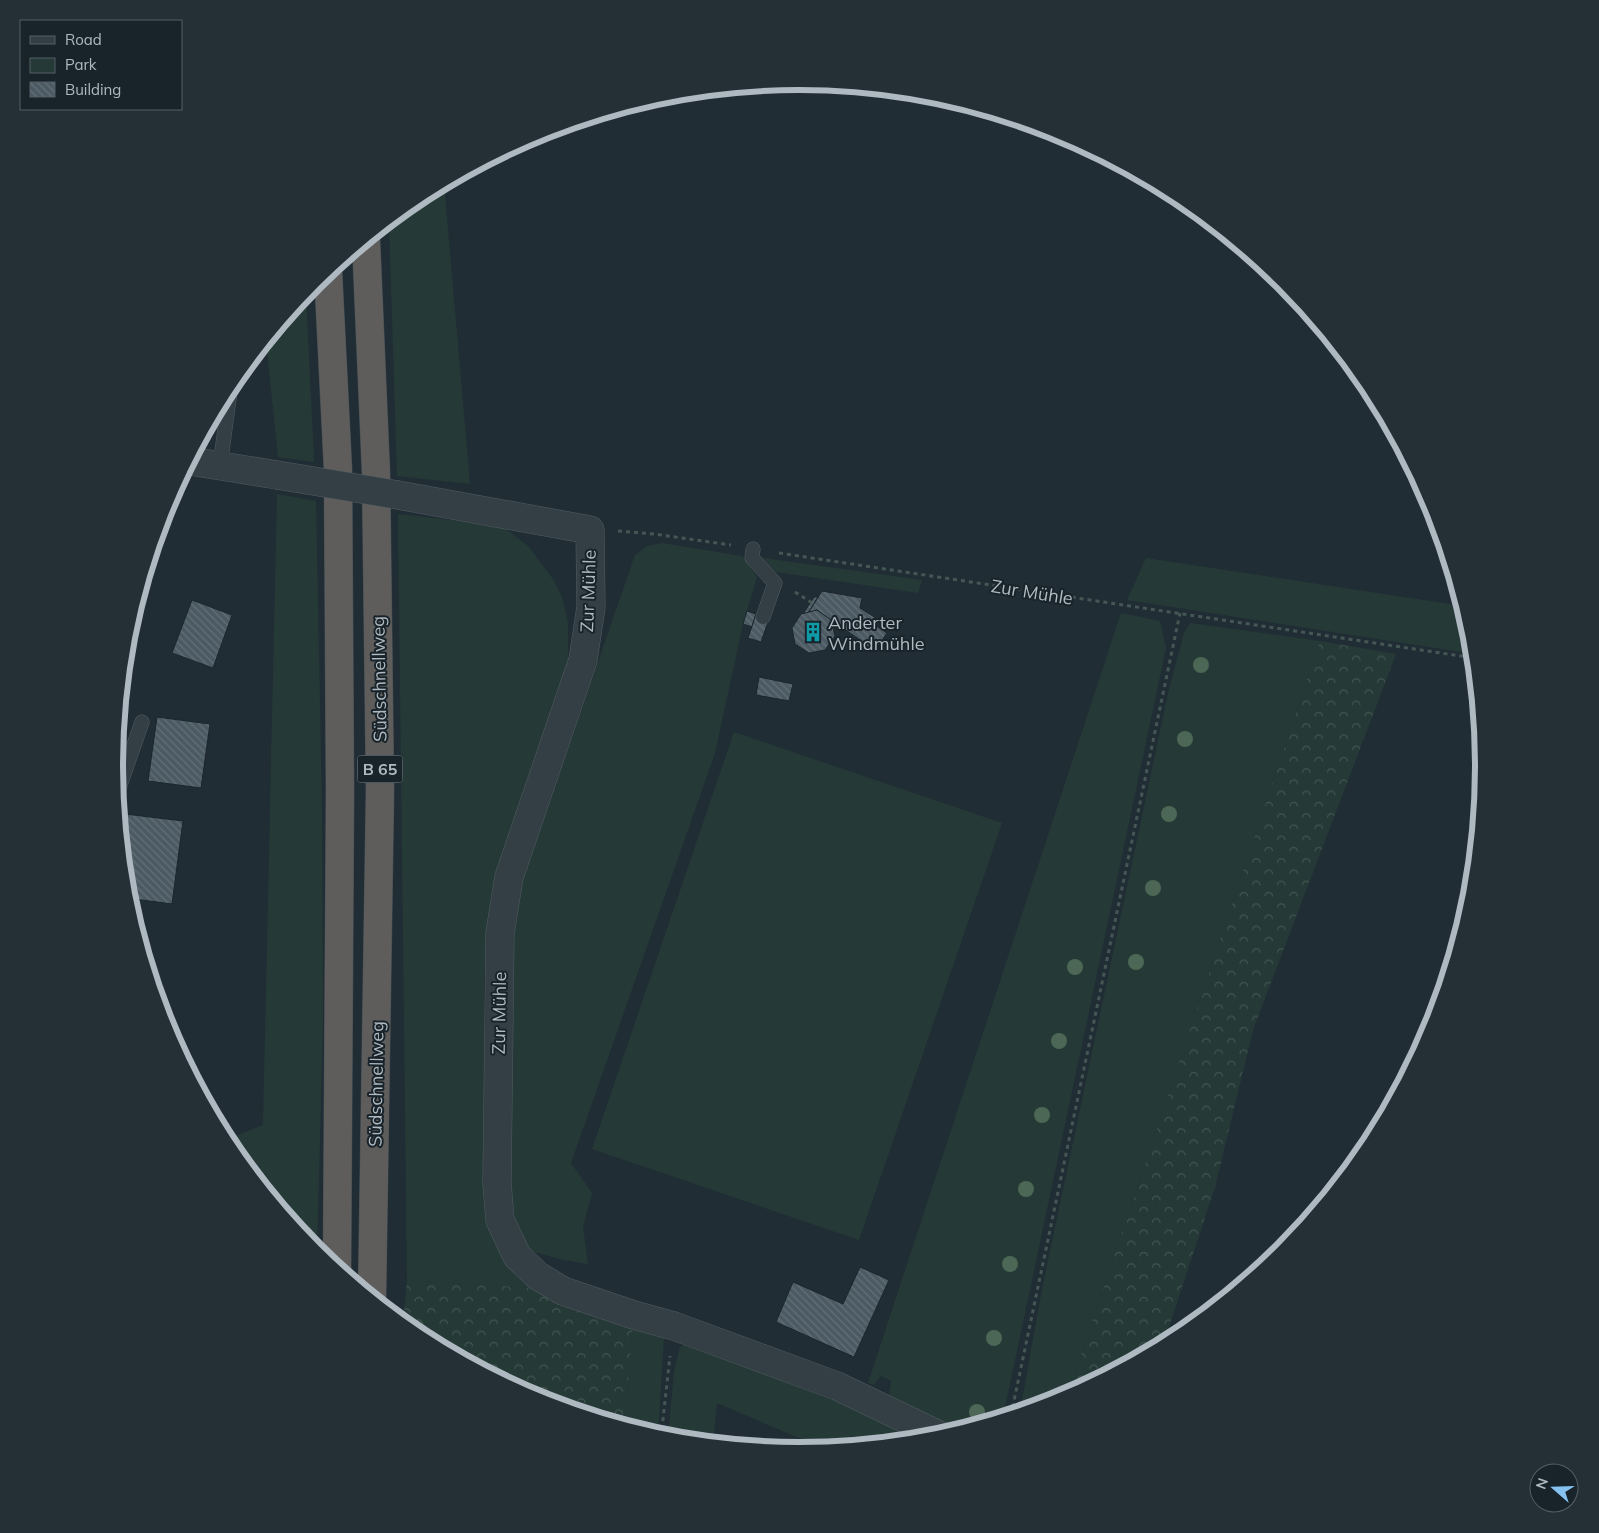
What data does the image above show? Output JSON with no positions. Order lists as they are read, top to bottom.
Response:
{
  "streets": {
    "highway": ["Südschnellweg", "B 65"],
    "street": ["Zur Mühle"]
  },
  "places": {
    "building": ["Anderter Windmühle"]
  },
  "legend": ["Road", "Park", "Building"],
  "north": "left"
}
